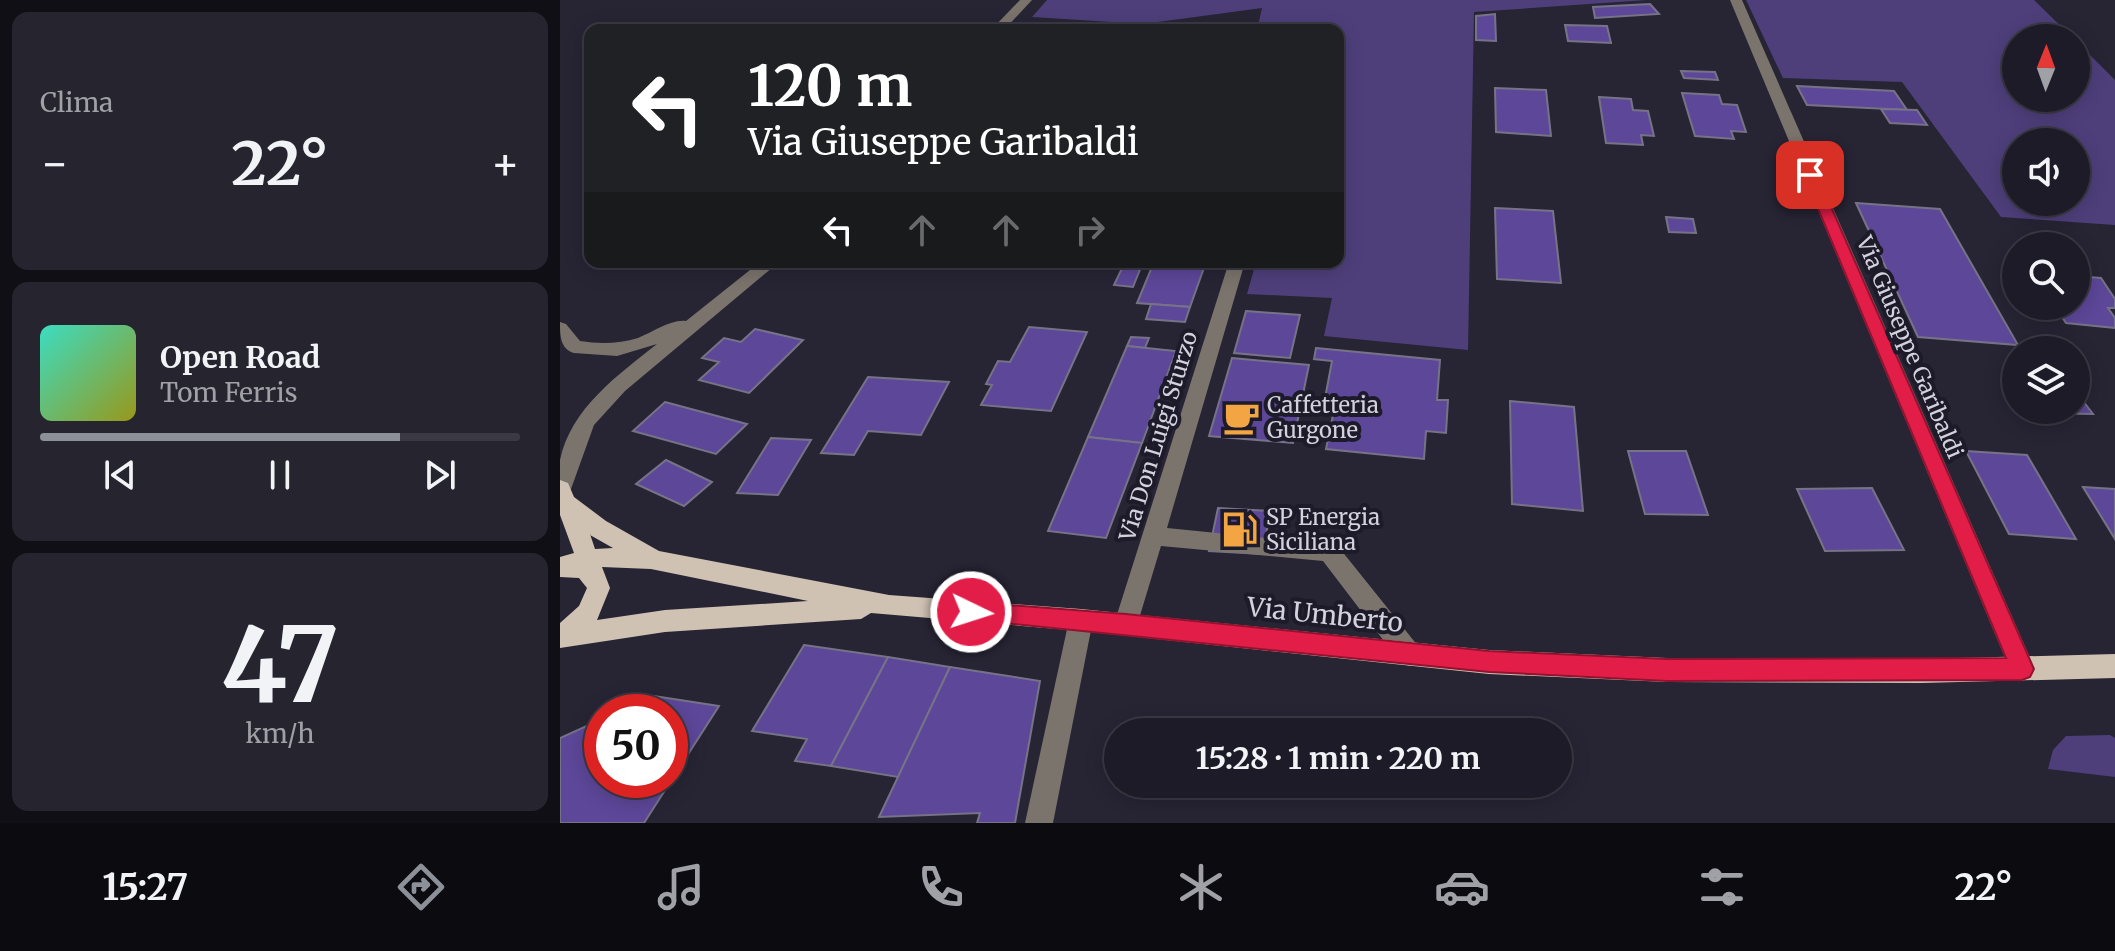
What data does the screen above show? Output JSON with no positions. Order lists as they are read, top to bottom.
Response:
{
  "streets": {
    "main road": ["Via Umberto"],
    "street": ["Via Giuseppe Garibaldi", "Via Don Luigi Sturzo"]
  },
  "crossings": [
    ["Via Giuseppe Garibaldi", "Via Umberto"],
    ["Via Don Luigi Sturzo", "Via Umberto"]
  ],
  "places": {
    "cafe": ["Caffetteria Gurgone"],
    "fuel station": ["SP Energia Siciliana"]
  },
  "north": "top",
  "page": {
    "tile": [
      "Clima",
      ["47", "km/h"]
    ],
    "turn": ["120 m", "Via Giuseppe Garibaldi"],
    "heat": ["−", "22°", "+"],
    "song": ["Open Road", "Tom Ferris"],
    "limit": "50",
    "trip": "15:28 · 1 min · 220 m",
    "tabs": ["15:27", "22°"]
  }
}
